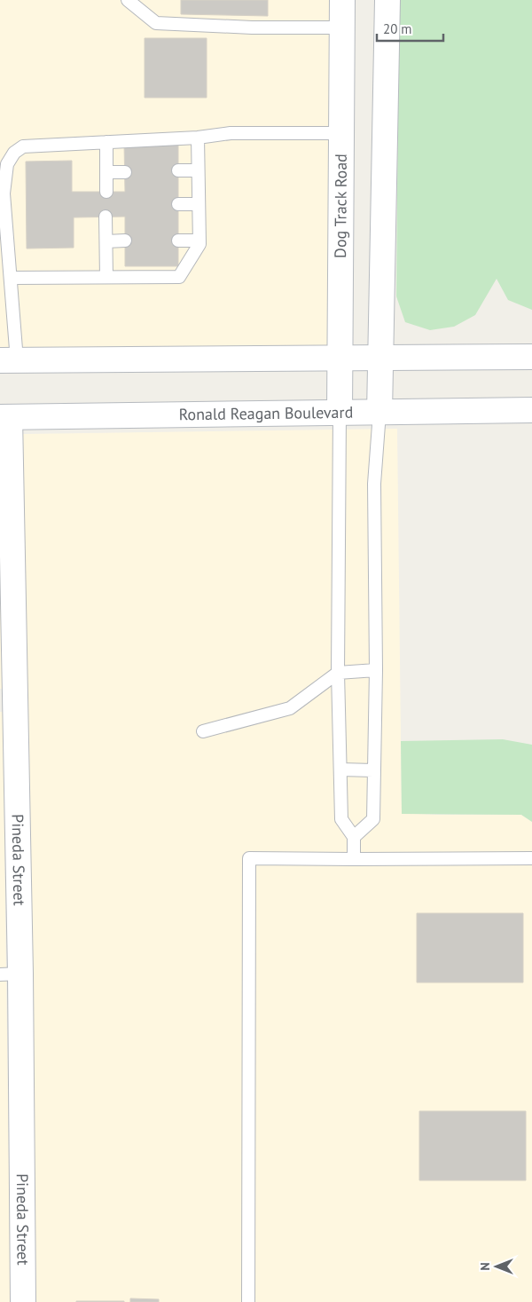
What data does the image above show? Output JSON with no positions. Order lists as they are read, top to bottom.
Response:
{
  "streets": {
    "main road": ["Dog Track Road", "Ronald Reagan Boulevard", "Pineda Street"]
  },
  "crossings": [
    ["Dog Track Road", "Ronald Reagan Boulevard"],
    ["Ronald Reagan Boulevard", "Pineda Street"]
  ],
  "scale_bar": "20 m",
  "north": "left"
}
